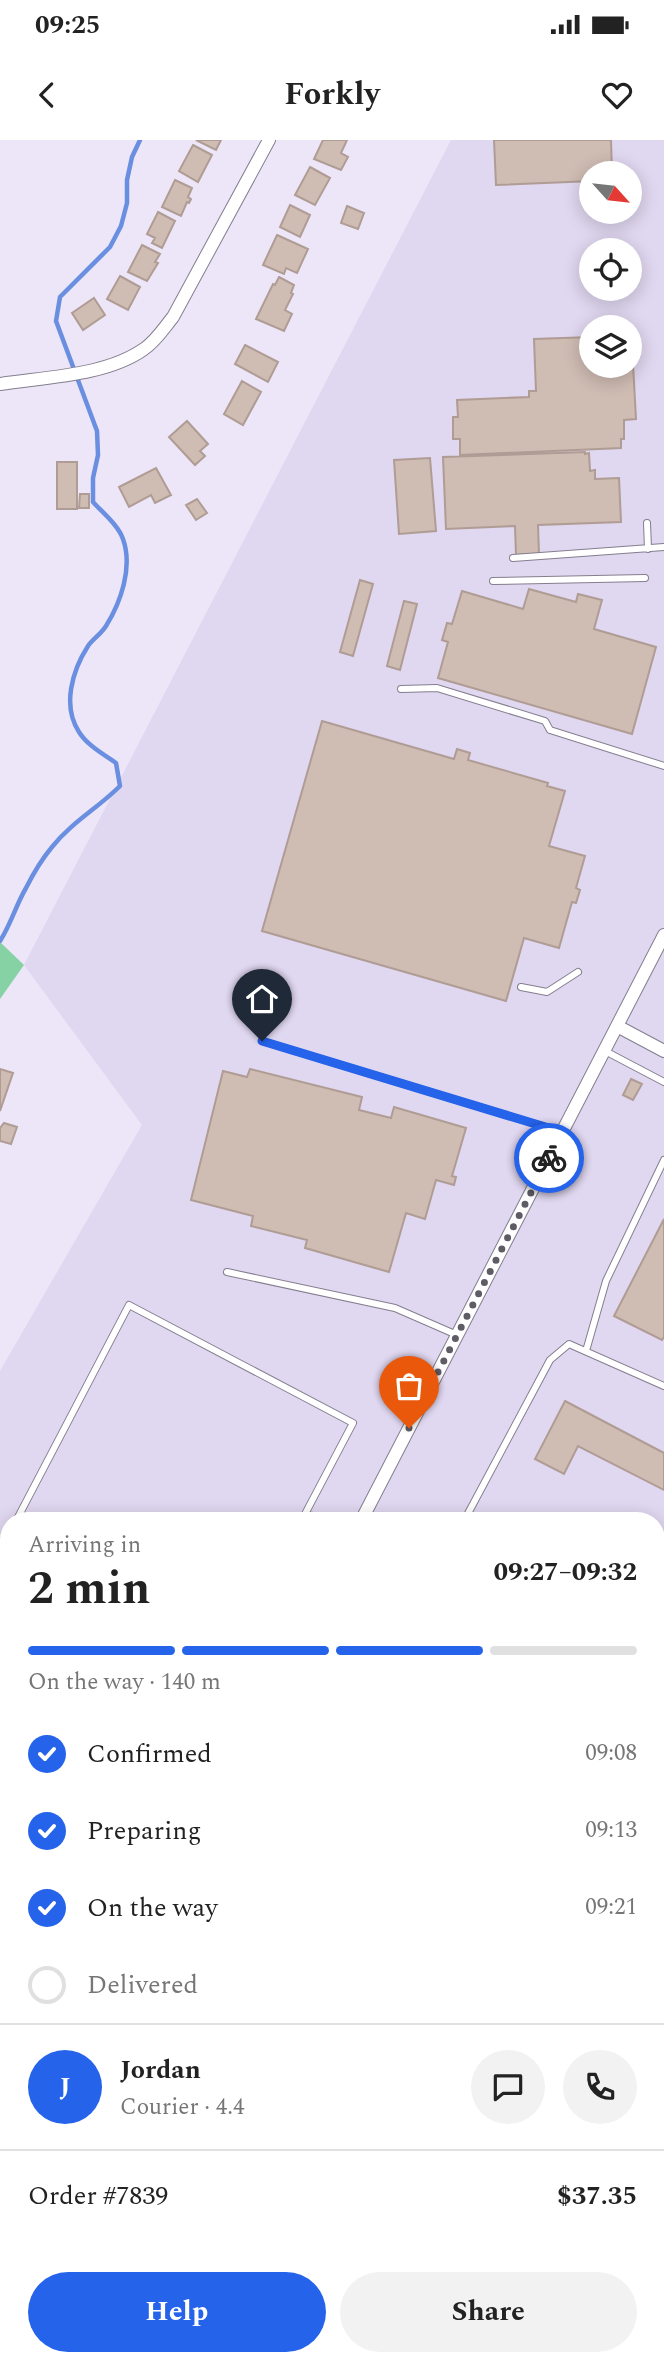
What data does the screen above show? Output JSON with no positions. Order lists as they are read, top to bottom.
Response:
{
  "north": "bottom right",
  "page": {
    "status": "09:25",
    "header": "Forkly",
    "heading": ["2 min", "Arriving in", "09:27–09:32"],
    "panel": [
      "Jordan",
      "Courier · 4.4",
      "Order #7839",
      "$37.35"
    ],
    "bar": "On the way · 140 m",
    "list": [
      ["Confirmed", "09:08"],
      ["Preparing", "09:13"],
      ["On the way", "09:21"],
      "Delivered"
    ],
    "round": "J",
    "buttons": ["Help", "Share"]
  }
}
